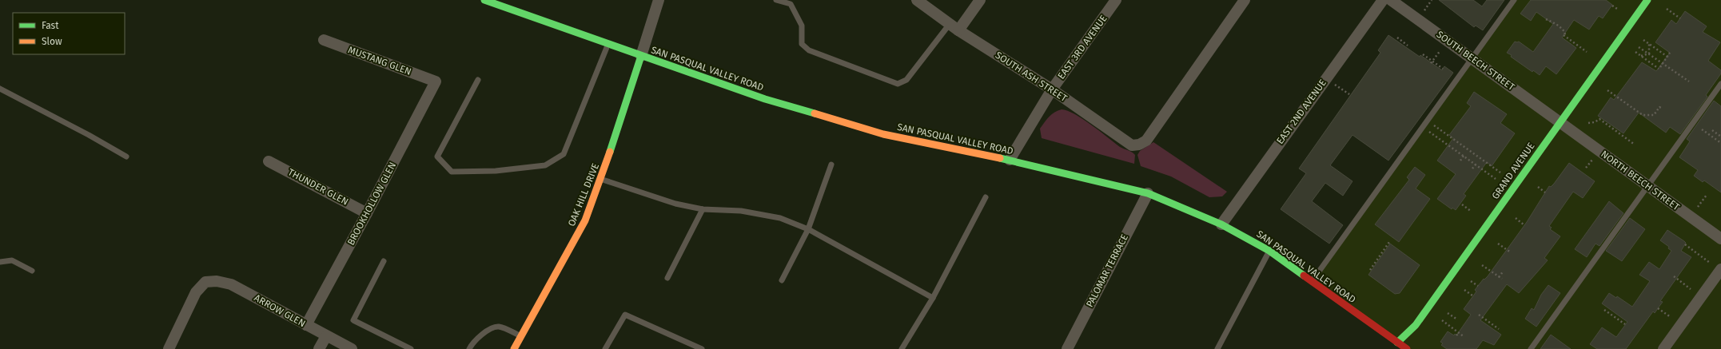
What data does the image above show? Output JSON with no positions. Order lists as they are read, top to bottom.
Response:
{
  "streets": {
    "main road": ["SAN PASQUAL VALLEY ROAD", "GRAND AVENUE", "OAK HILL DRIVE"],
    "street": [
      "EAST 3RD AVENUE",
      "MUSTANG GLEN",
      "SOUTH BEECH STREET",
      "SOUTH ASH STREET",
      "EAST 2ND AVENUE",
      "NORTH BEECH STREET",
      "THUNDER GLEN",
      "BROOKHOLLOW GLEN",
      "PALOMAR TERRACE",
      "ARROW GLEN"
    ]
  },
  "crossings": [
    ["EAST 3RD AVENUE", "SAN PASQUAL VALLEY ROAD"],
    ["EAST 3RD AVENUE", "SOUTH ASH STREET"],
    ["MUSTANG GLEN", "BROOKHOLLOW GLEN"],
    ["SOUTH BEECH STREET", "GRAND AVENUE"],
    ["SOUTH BEECH STREET", "NORTH BEECH STREET"],
    ["SAN PASQUAL VALLEY ROAD", "EAST 2ND AVENUE"],
    ["SAN PASQUAL VALLEY ROAD", "GRAND AVENUE"],
    ["SAN PASQUAL VALLEY ROAD", "OAK HILL DRIVE"],
    ["SAN PASQUAL VALLEY ROAD", "PALOMAR TERRACE"],
    ["GRAND AVENUE", "NORTH BEECH STREET"],
    ["THUNDER GLEN", "BROOKHOLLOW GLEN"],
    ["BROOKHOLLOW GLEN", "ARROW GLEN"]
  ],
  "legend": ["Fast", "Slow"]
}
